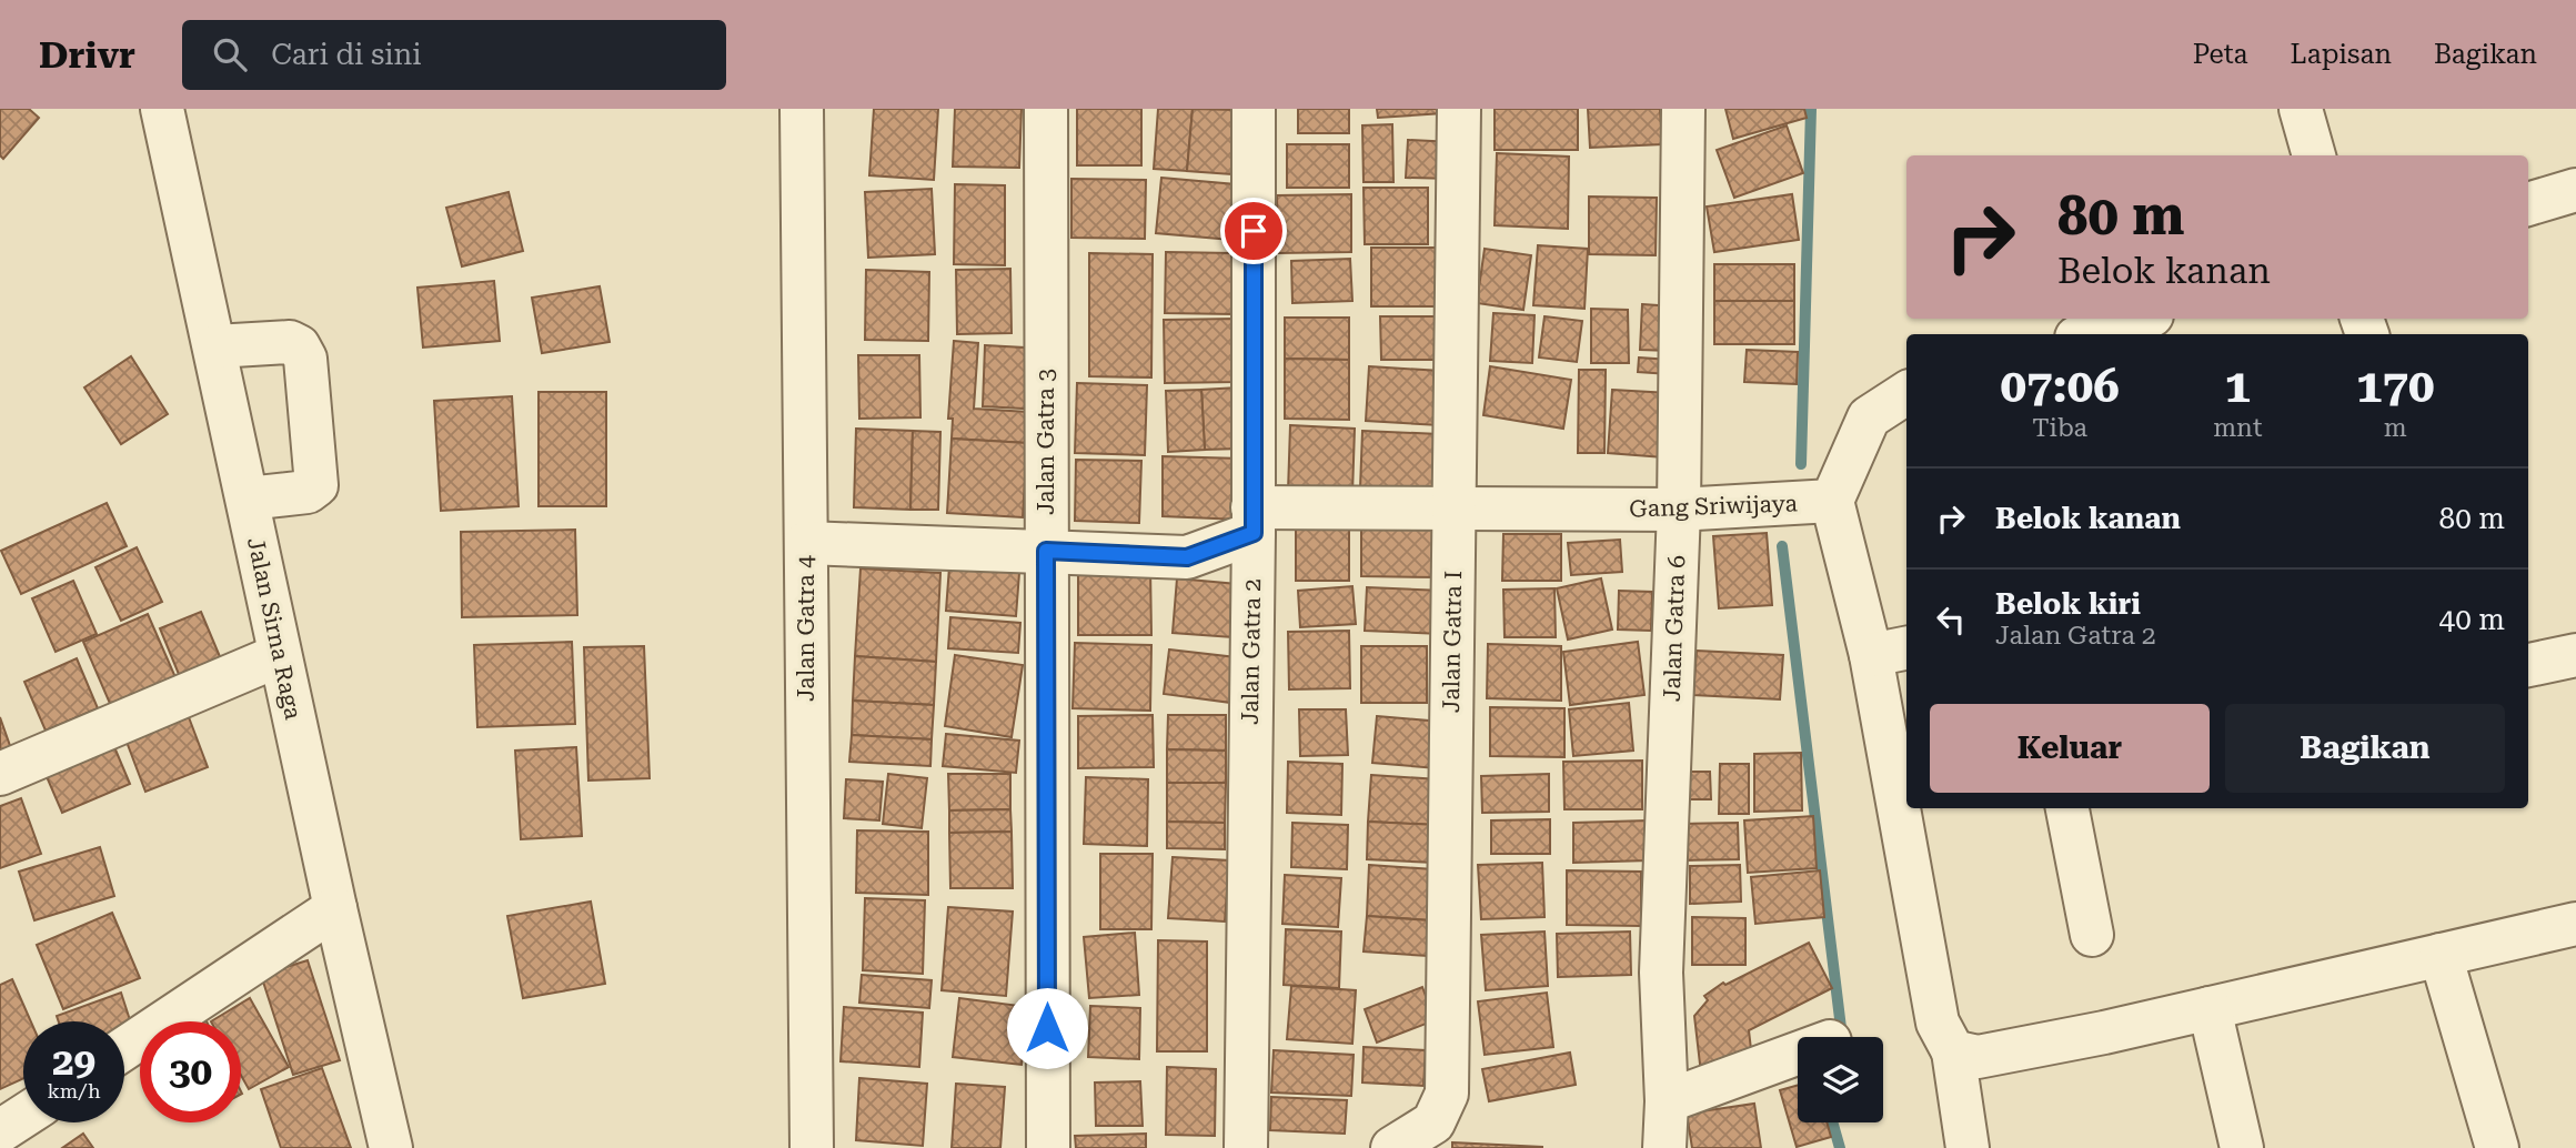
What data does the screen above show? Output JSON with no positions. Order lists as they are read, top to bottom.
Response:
{
  "streets": {
    "street": [
      "Jalan Gatra 3",
      "Gang Sriwijaya",
      "Jalan Sirna Raga",
      "Jalan Gatra 4",
      "Jalan Gatra 6",
      "Jalan Gatra I",
      "Jalan Gatra 2"
    ]
  },
  "crossings": [
    ["Gang Sriwijaya", "Jalan Gatra 6"],
    ["Gang Sriwijaya", "Jalan Gatra I"],
    ["Gang Sriwijaya", "Jalan Gatra 2"]
  ],
  "page": {
    "header": "Drivr",
    "search": "Cari di sini",
    "nav": ["Peta", "Lapisan", "Bagikan"],
    "turn": ["80 m", "Belok kanan"],
    "eta": [
      "07:06",
      "Tiba",
      "1",
      "mnt",
      "170",
      "m"
    ],
    "list": [
      {
        "name": "Belok kanan",
        "value": "80 m"
      },
      {
        "name": "Belok kiri",
        "note": "Jalan Gatra 2",
        "value": "40 m"
      }
    ],
    "buttons": ["Keluar", "Bagikan"],
    "speed": "29 km/h",
    "limit": "30"
  }
}
